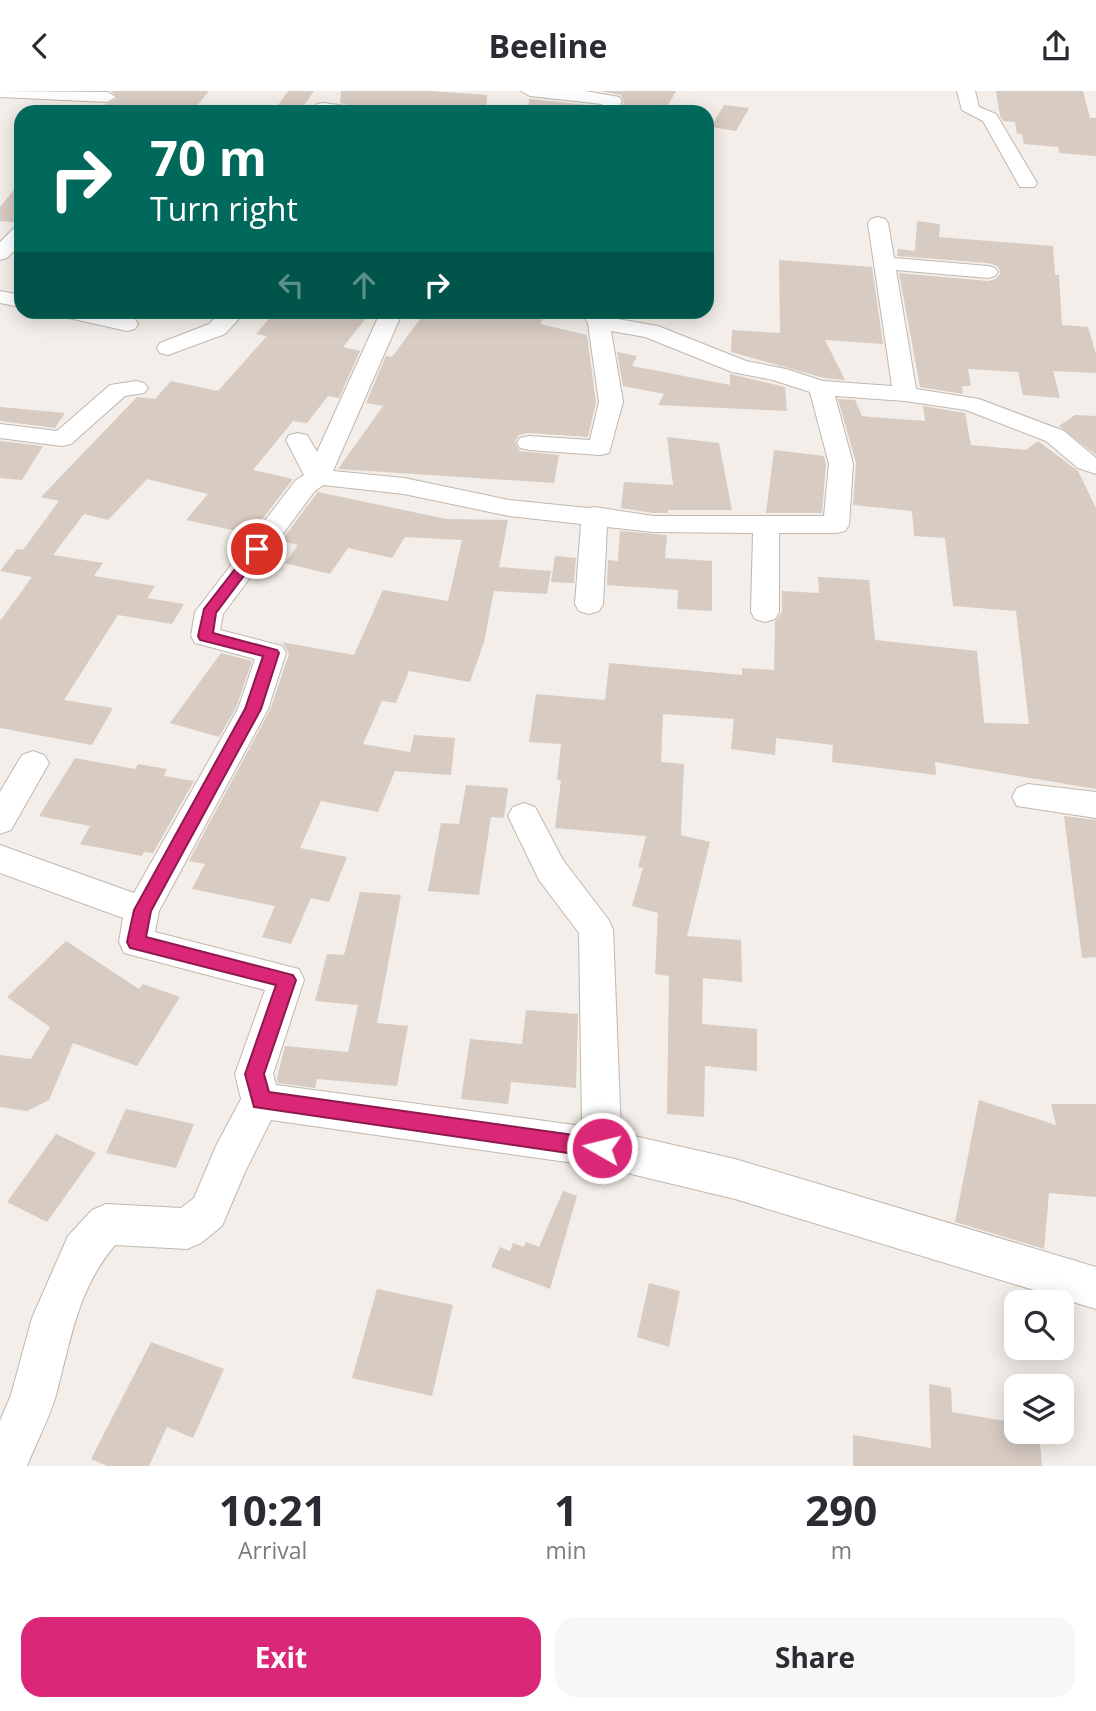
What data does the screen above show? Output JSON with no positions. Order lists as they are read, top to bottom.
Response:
{
  "page": {
    "header": "Beeline",
    "turn": ["70 m", "Turn right"],
    "eta": [
      "10:21",
      "Arrival",
      "1",
      "min",
      "290",
      "m"
    ],
    "buttons": ["Exit", "Share"]
  }
}
